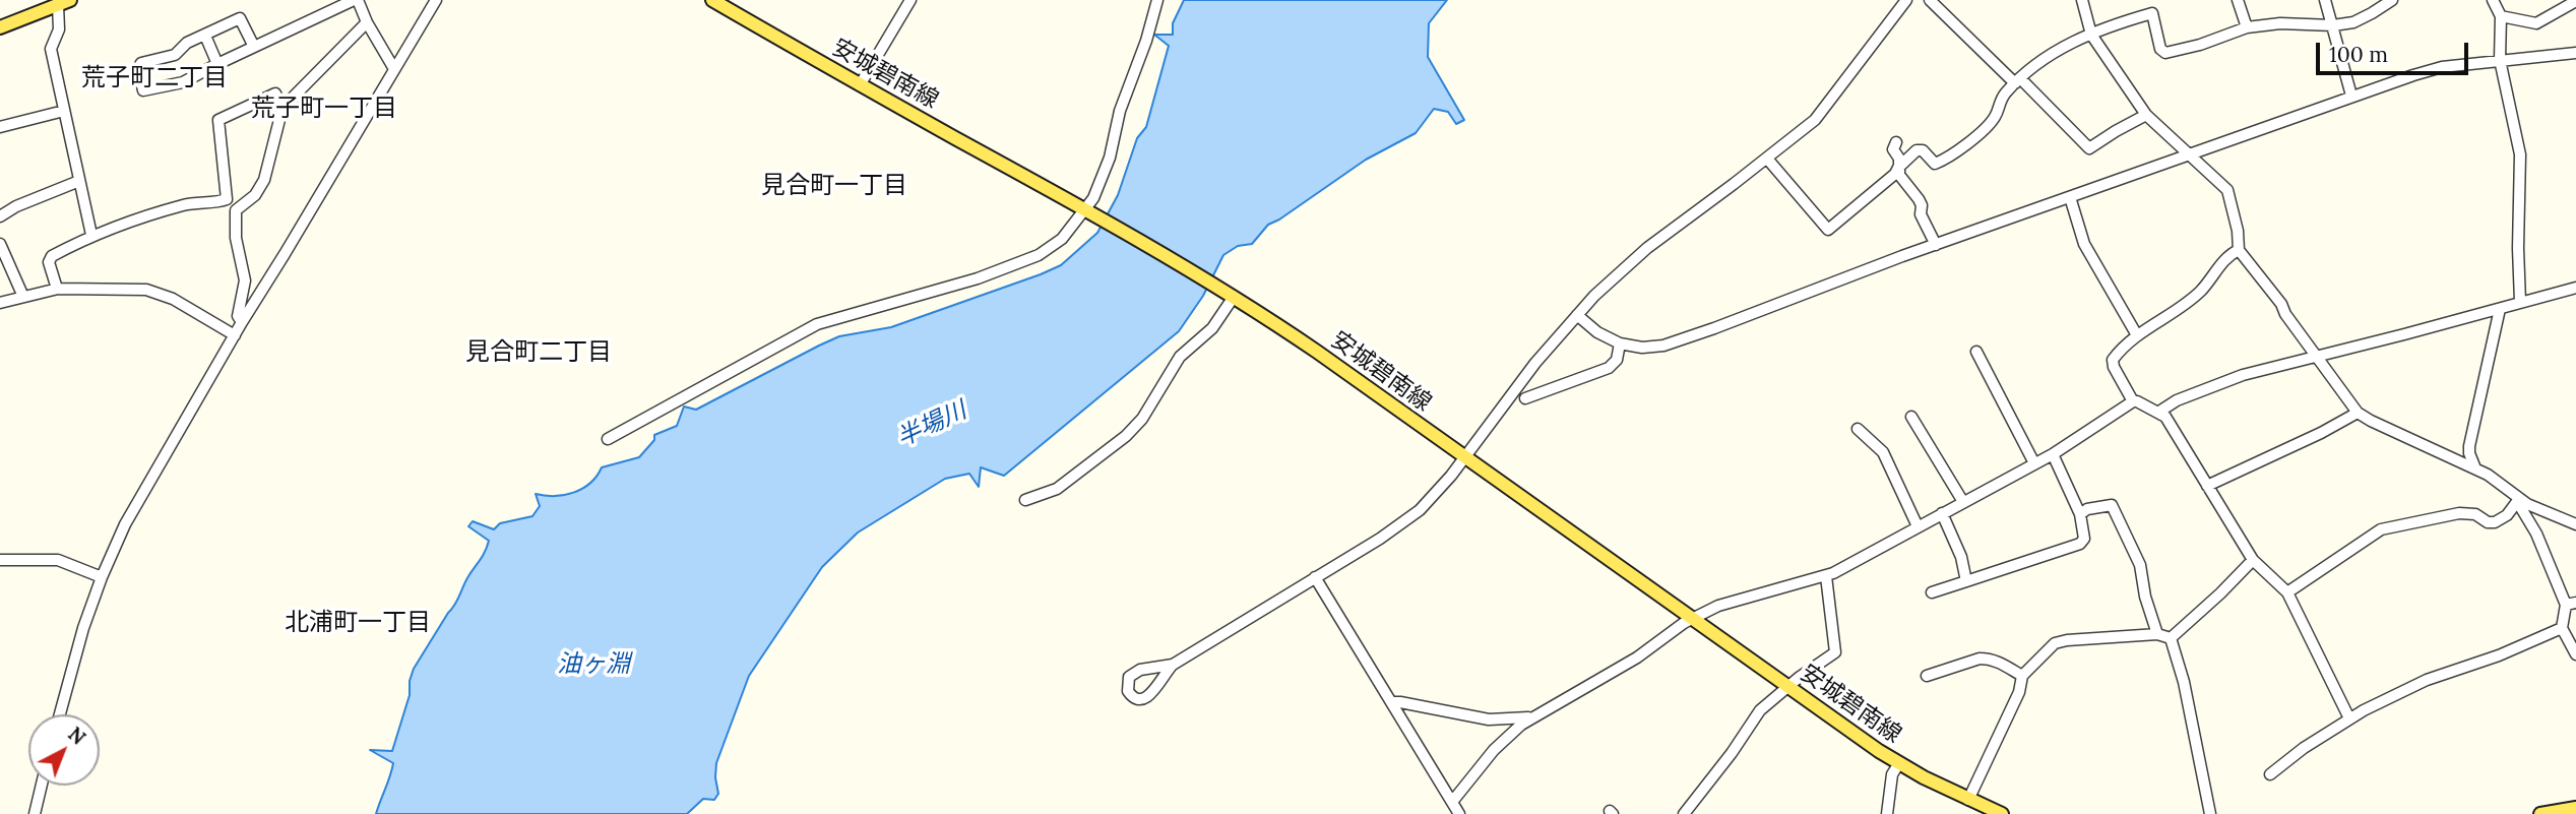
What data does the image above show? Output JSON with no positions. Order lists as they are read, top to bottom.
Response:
{
  "streets": {
    "main road": ["安城碧南線"]
  },
  "districts": [
    "荒子町二丁目",
    "荒子町一丁目",
    "見合町一丁目",
    "見合町二丁目",
    "北浦町一丁目"
  ],
  "water": ["半場川", "油ヶ淵"],
  "scale_bar": "100 m",
  "north": "top right"
}
